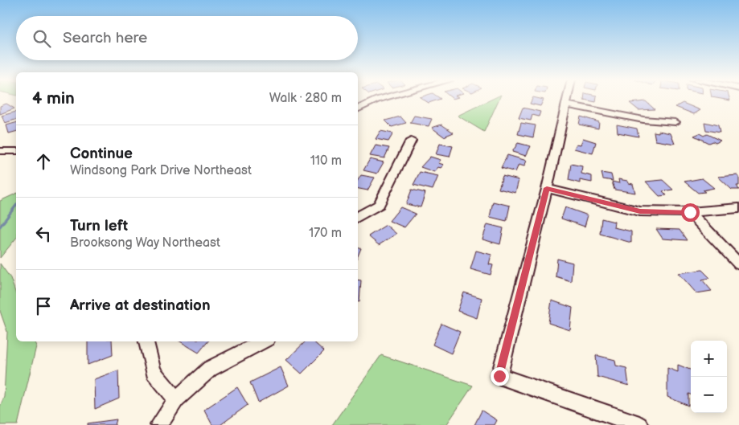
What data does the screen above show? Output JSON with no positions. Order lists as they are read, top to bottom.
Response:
{
  "page": {
    "search": "Search here",
    "heading": ["4 min", "Walk · 280 m"],
    "list": [
      ["Continue", "Windsong Park Drive Northeast", "110 m"],
      ["Turn left", "Brooksong Way Northeast", "170 m"],
      "Arrive at destination"
    ],
    "map_buttons": ["+", "−"]
  }
}
